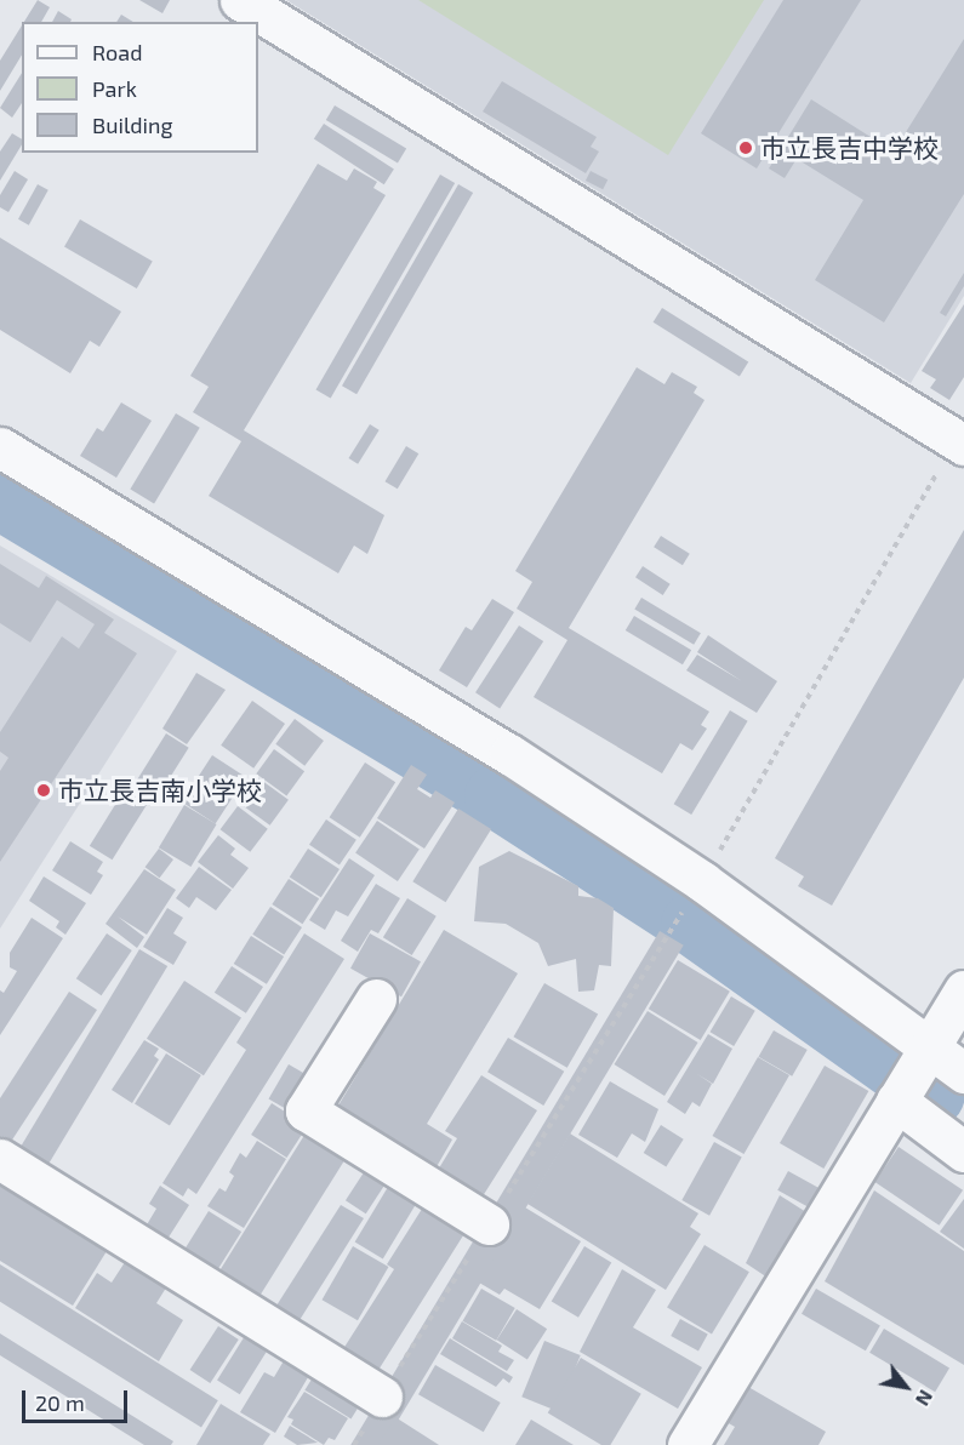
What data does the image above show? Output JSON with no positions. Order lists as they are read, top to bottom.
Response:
{
  "places": ["市立長吉中学校", "市立長吉南小学校"],
  "legend": ["Road", "Park", "Building"],
  "scale_bar": "20 m",
  "north": "bottom right"
}
